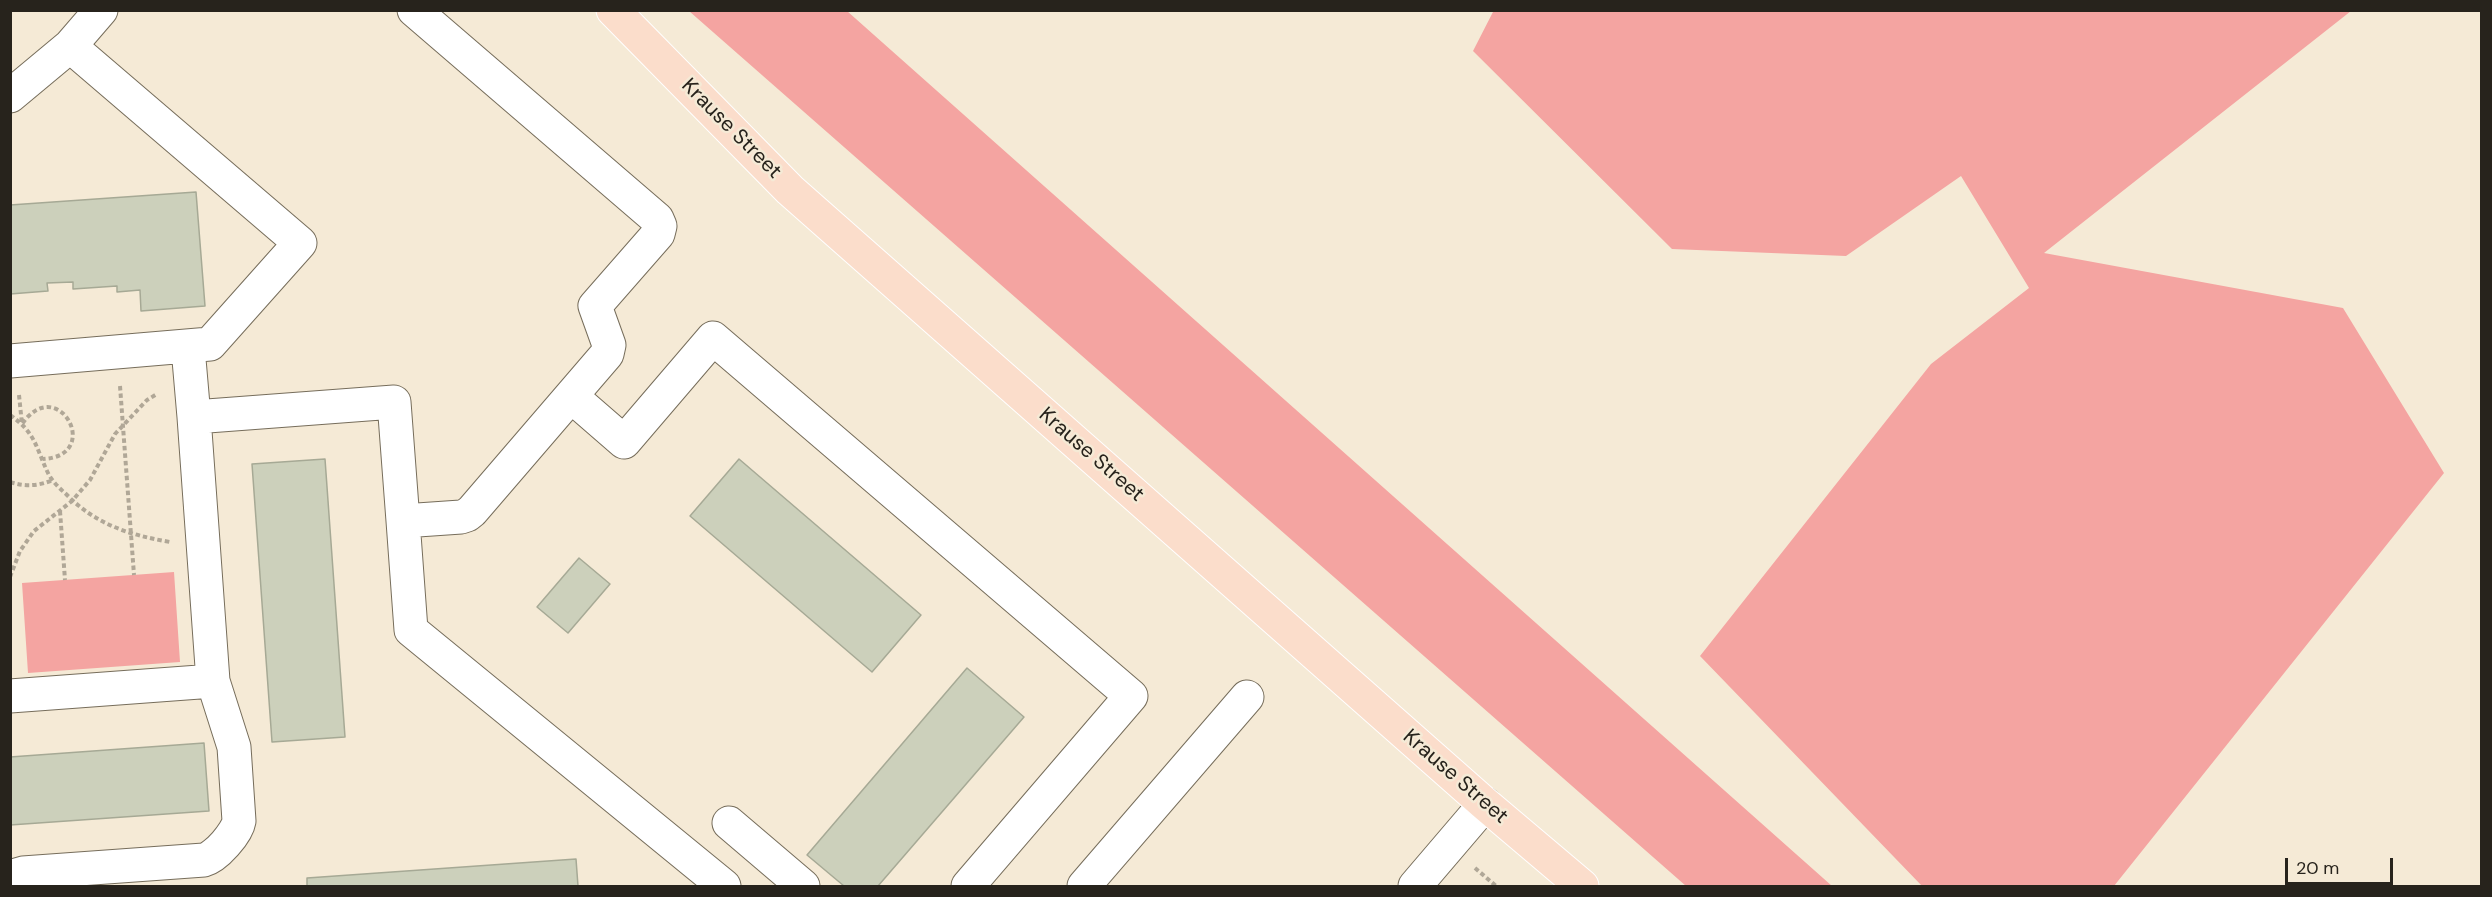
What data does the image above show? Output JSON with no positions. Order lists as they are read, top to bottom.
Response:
{
  "streets": {
    "main road": ["Krause Street"]
  },
  "scale_bar": "20 m"
}
